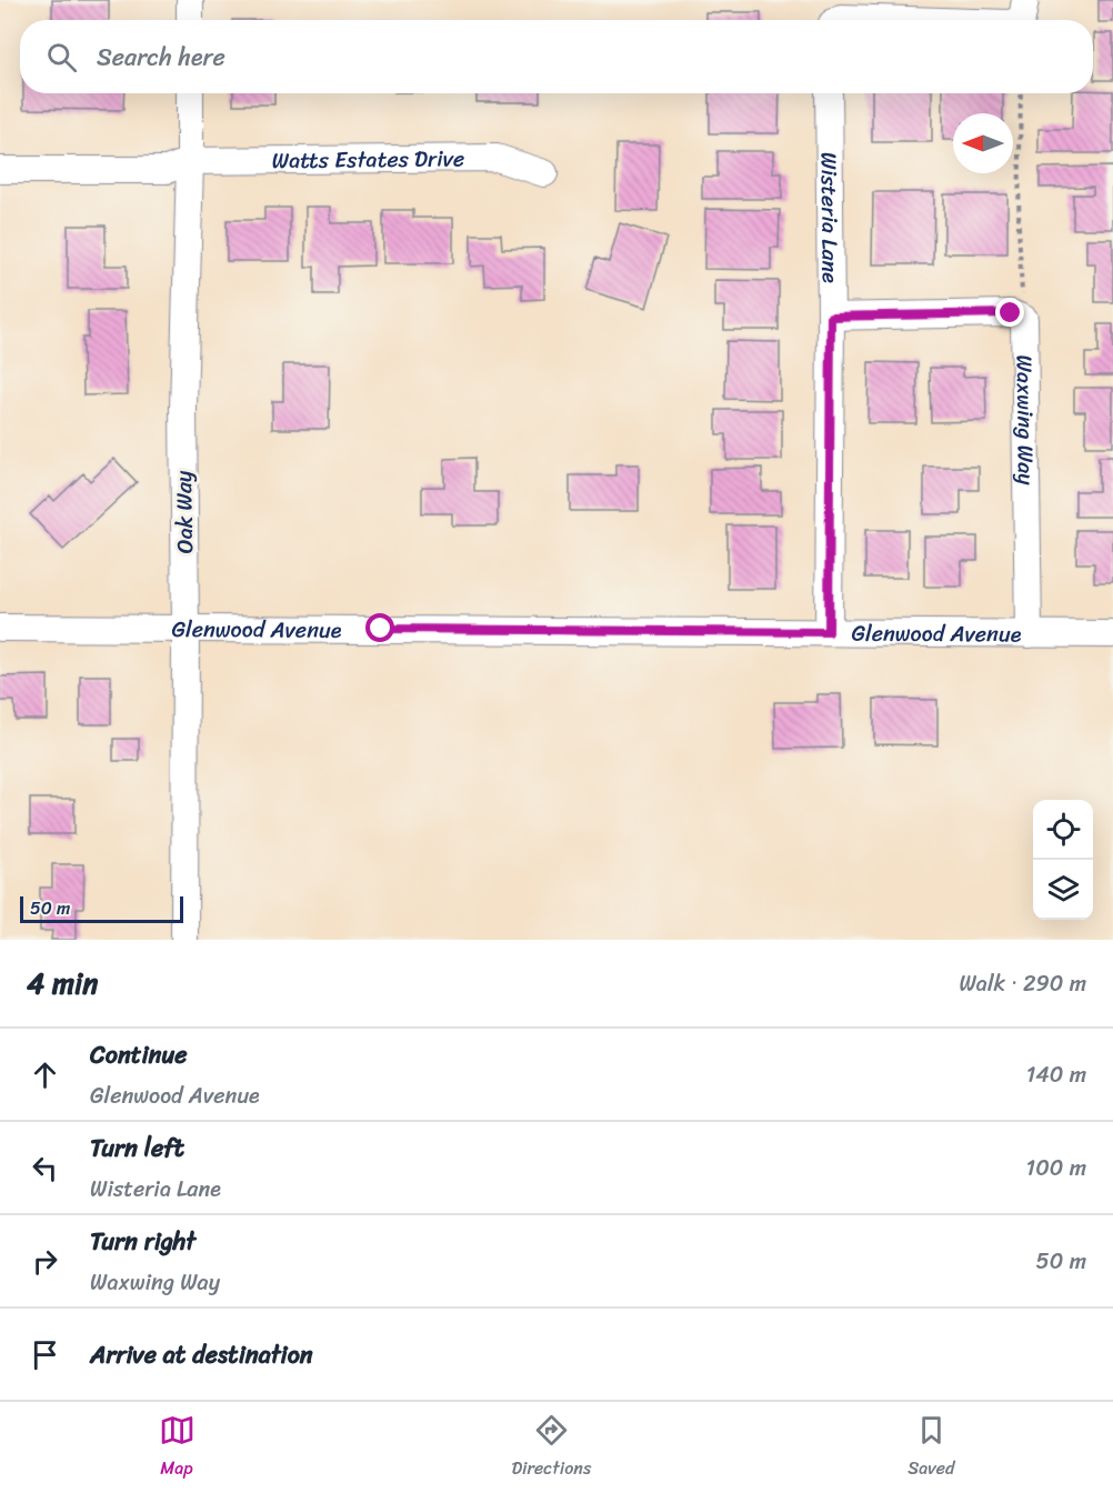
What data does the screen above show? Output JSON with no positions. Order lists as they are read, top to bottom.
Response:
{
  "streets": {
    "street": [
      "Watts Estates Drive",
      "Wisteria Lane",
      "Waxwing Way",
      "Oak Way",
      "Glenwood Avenue"
    ]
  },
  "crossings": [
    ["Watts Estates Drive", "Oak Way"],
    ["Wisteria Lane", "Glenwood Avenue"],
    ["Waxwing Way", "Glenwood Avenue"],
    ["Oak Way", "Glenwood Avenue"]
  ],
  "scale_bar": "50 m",
  "north": "left",
  "page": {
    "search": "Search here",
    "scale": "50 m",
    "heading": ["4 min", "Walk · 290 m"],
    "list": [
      ["Continue", "Glenwood Avenue", "140 m"],
      ["Turn left", "Wisteria Lane", "100 m"],
      ["Turn right", "Waxwing Way", "50 m"],
      "Arrive at destination"
    ],
    "nav": ["Map", "Directions", "Saved"]
  }
}
